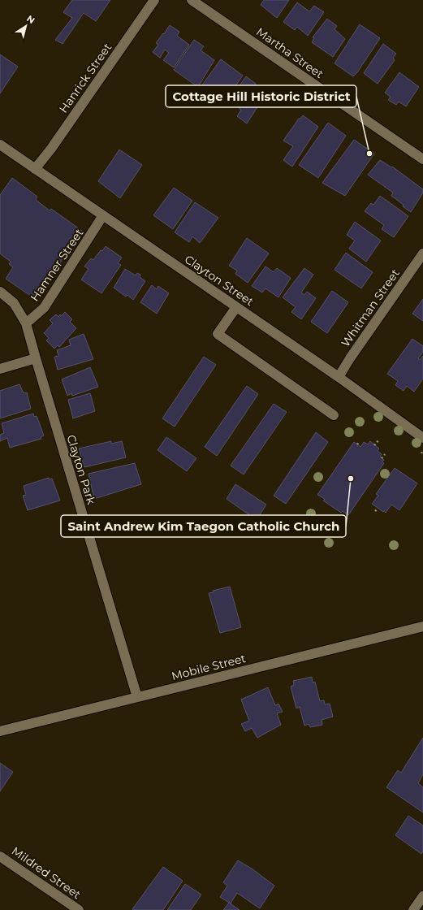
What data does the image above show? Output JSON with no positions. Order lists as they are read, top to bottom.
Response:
{
  "streets": {
    "street": [
      "Martha Street",
      "Hanrick Street",
      "Hamner Street",
      "Clayton Street",
      "Whitman Street",
      "Clayton Park",
      "Mobile Street",
      "Mildred Street"
    ]
  },
  "crossings": [
    ["Hanrick Street", "Clayton Street"],
    ["Hamner Street", "Clayton Street"],
    ["Hamner Street", "Clayton Park"],
    ["Clayton Street", "Whitman Street"],
    ["Clayton Park", "Mobile Street"]
  ],
  "places": ["Cottage Hill Historic District", "Saint Andrew Kim Taegon Catholic Church"],
  "north": "top right"
}
